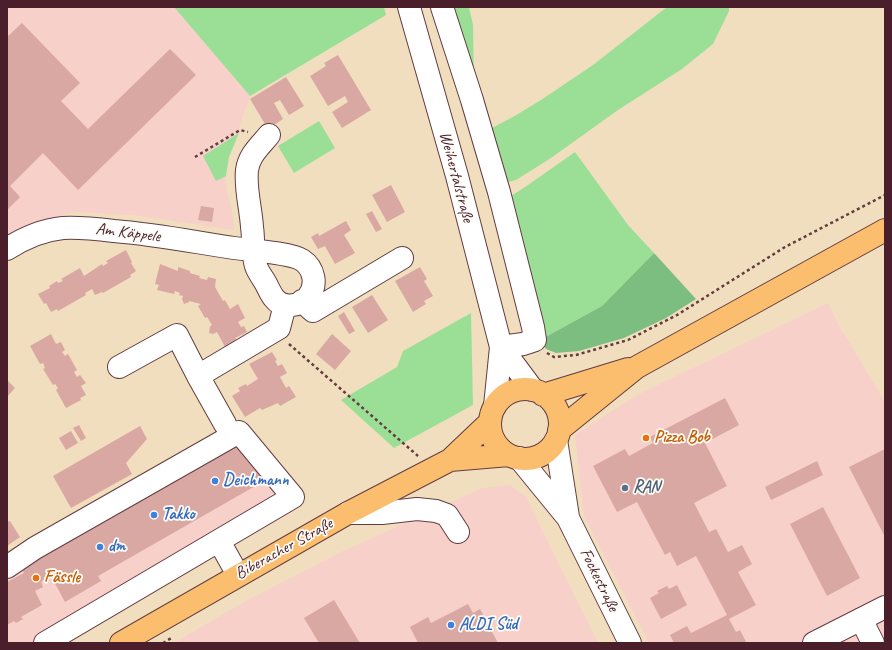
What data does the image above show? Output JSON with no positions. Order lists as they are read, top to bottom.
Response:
{
  "streets": {
    "main road": ["Biberacher Straße"],
    "street": ["Weihertalstraße", "Am Käppele", "Fockestraße"]
  },
  "crossings": [
    ["Weihertalstraße", "Biberacher Straße"],
    ["Weihertalstraße", "Fockestraße"],
    ["Biberacher Straße", "Fockestraße"]
  ],
  "places": [
    "Pizza Bob",
    "Deichmann",
    "RAN",
    "Takko",
    "dm",
    "Fässle",
    "ALDI Süd"
  ]
}
